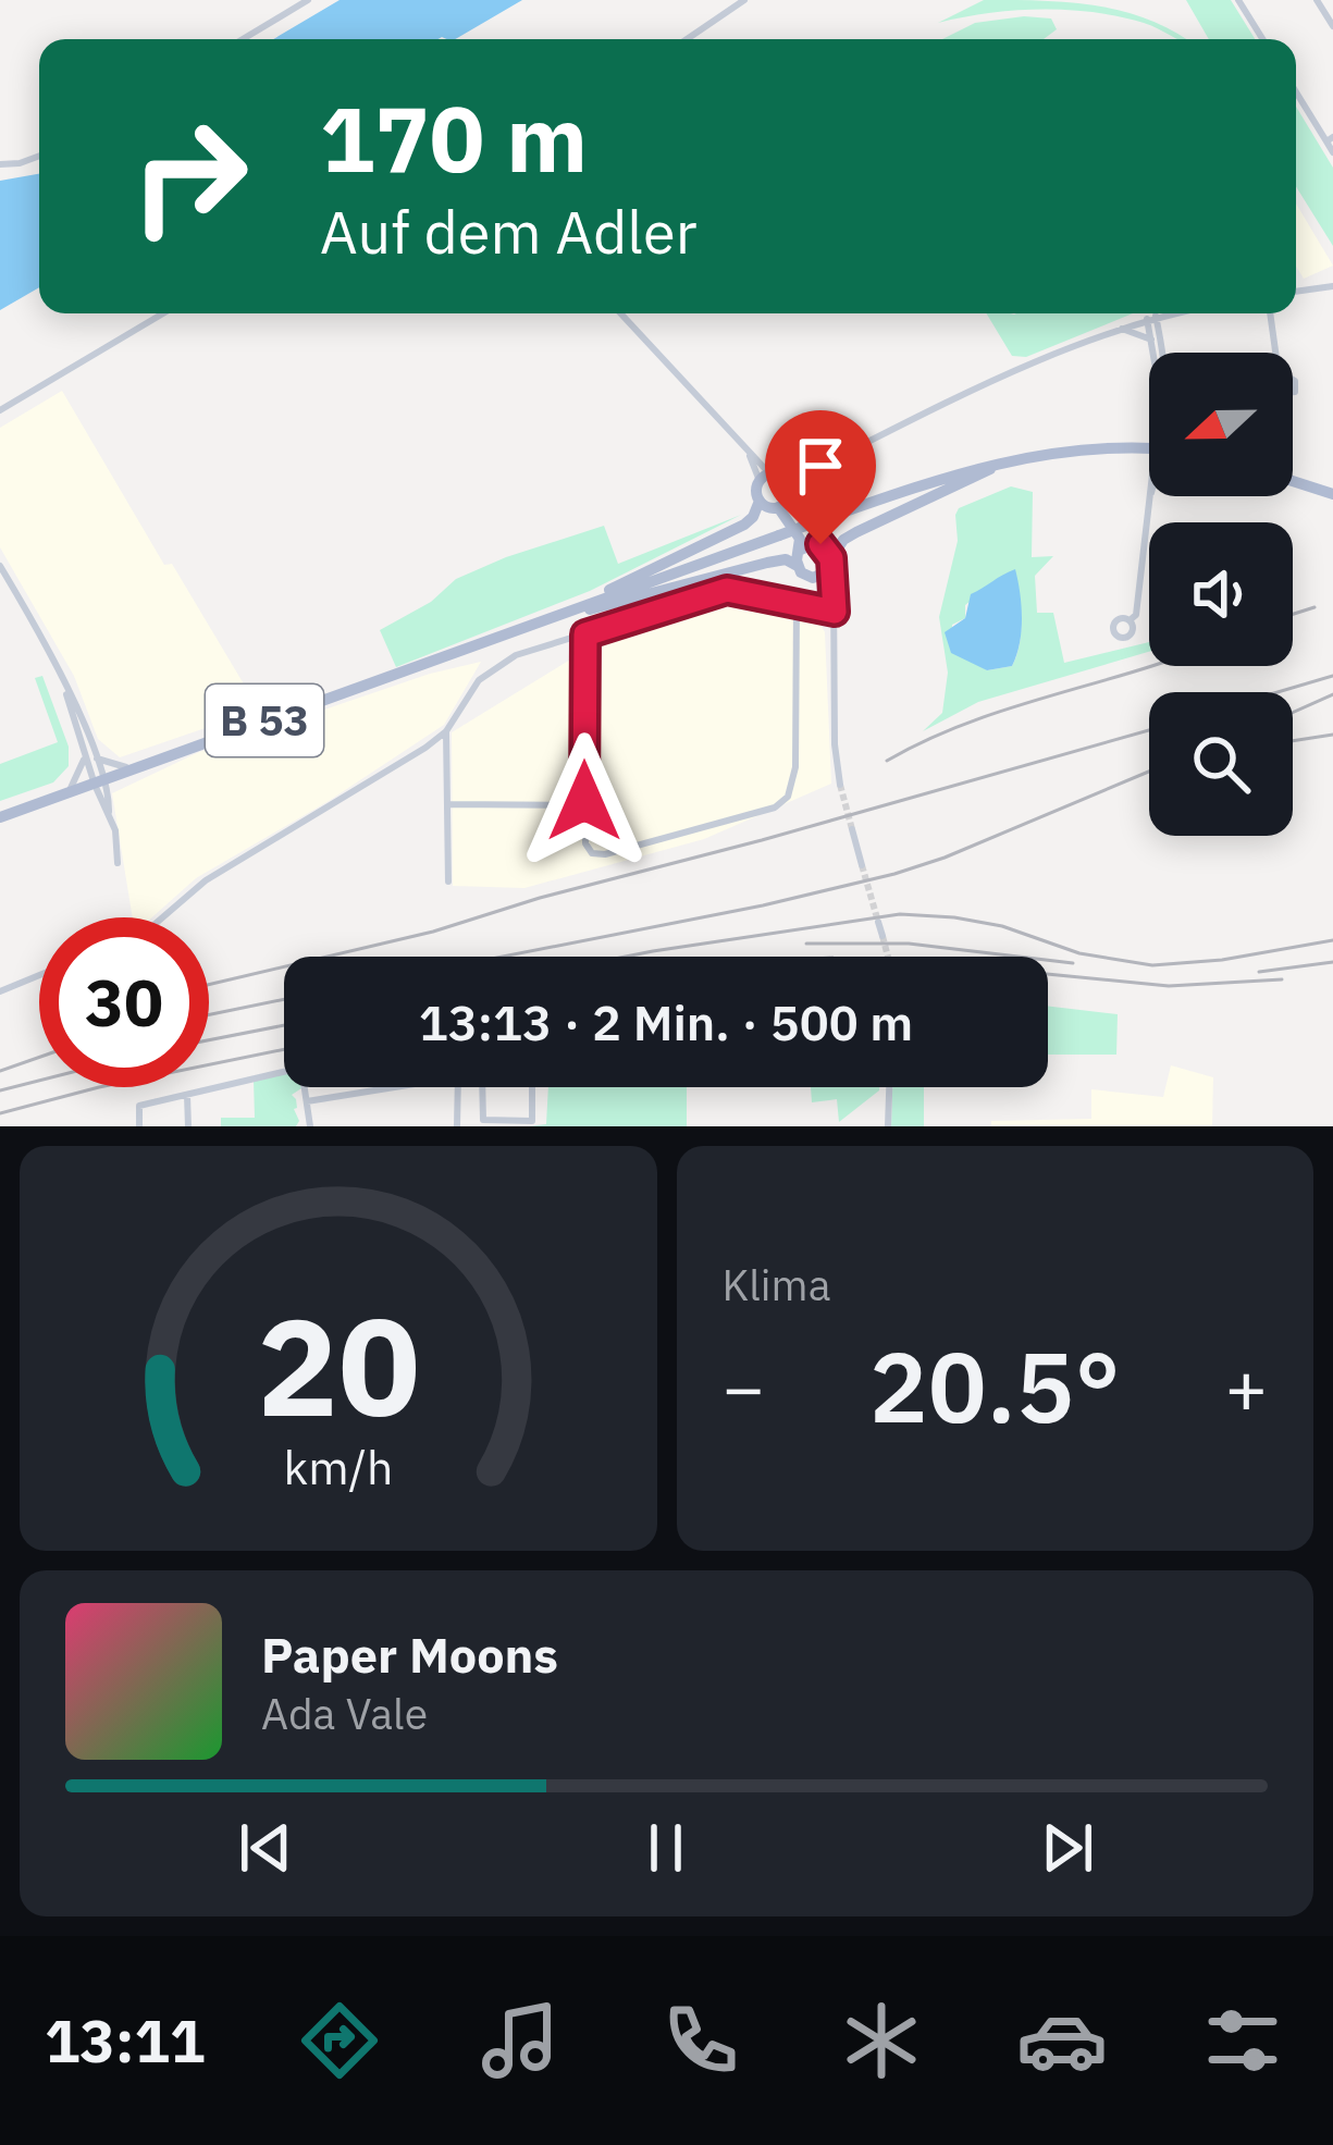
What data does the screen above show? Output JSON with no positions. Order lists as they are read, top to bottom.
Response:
{
  "streets": {
    "main road": ["B 53"]
  },
  "north": "left",
  "page": {
    "turn": ["170 m", "Auf dem Adler"],
    "limit": "30",
    "trip": "13:13 · 2 Min. · 500 m",
    "tile": "Klima",
    "heat": ["−", "20.5°", "+"],
    "song": ["Paper Moons", "Ada Vale"],
    "tabs": "13:11",
    "gauge": ["20", "km/h"]
  }
}
